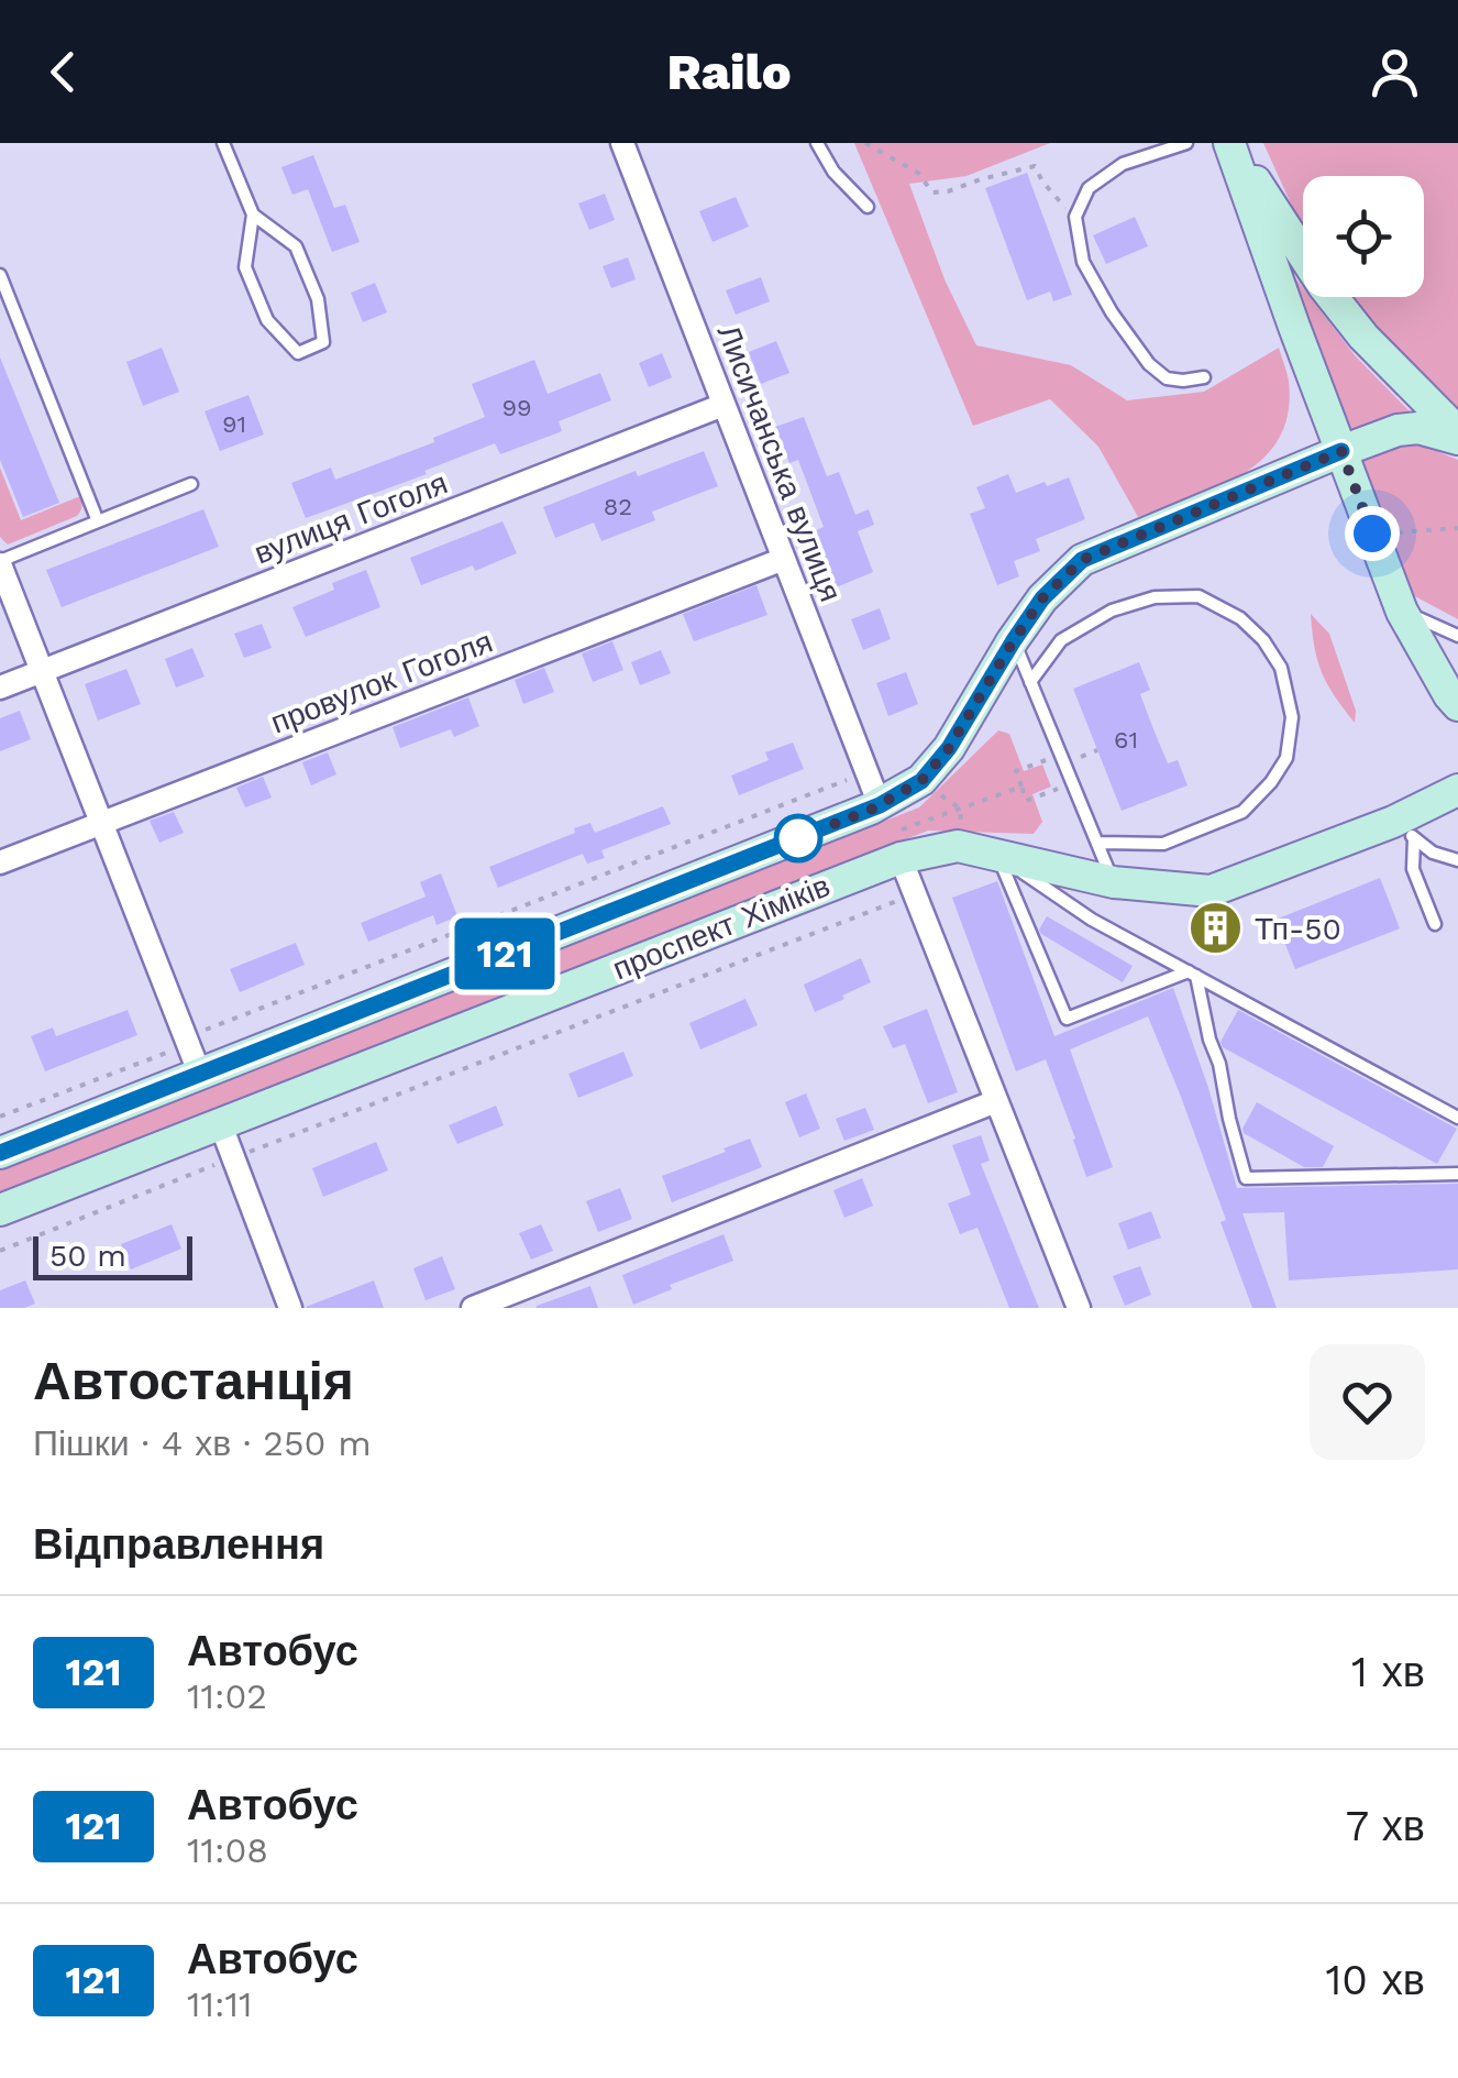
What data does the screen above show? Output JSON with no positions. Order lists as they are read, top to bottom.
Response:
{
  "streets": {
    "main road": ["проспект Хіміків"],
    "street": ["Лисичанська вулиця", "вулиця Гоголя", "провулок Гоголя"]
  },
  "crossings": [
    ["Лисичанська вулиця", "вулиця Гоголя"],
    ["Лисичанська вулиця", "провулок Гоголя"],
    ["Лисичанська вулиця", "проспект Хіміків"]
  ],
  "places": {
    "building": ["Тп-50"]
  },
  "lines": ["bus line 121"],
  "house_numbers": [
    "99",
    "91",
    "82",
    "61"
  ],
  "scale_bar": "50 m",
  "page": {
    "header": "Railo",
    "on_map": "121",
    "scale": "50 m",
    "heading": [
      ["Автостанція", "Пішки · 4 хв · 250 m"],
      "Відправлення"
    ],
    "list": [
      {
        "mark": "121",
        "name": "Автобус",
        "note": "11:02",
        "value": "1 хв"
      },
      {
        "mark": "121",
        "name": "Автобус",
        "note": "11:08",
        "value": "7 хв"
      },
      {
        "mark": "121",
        "name": "Автобус",
        "note": "11:11",
        "value": "10 хв"
      }
    ]
  }
}
